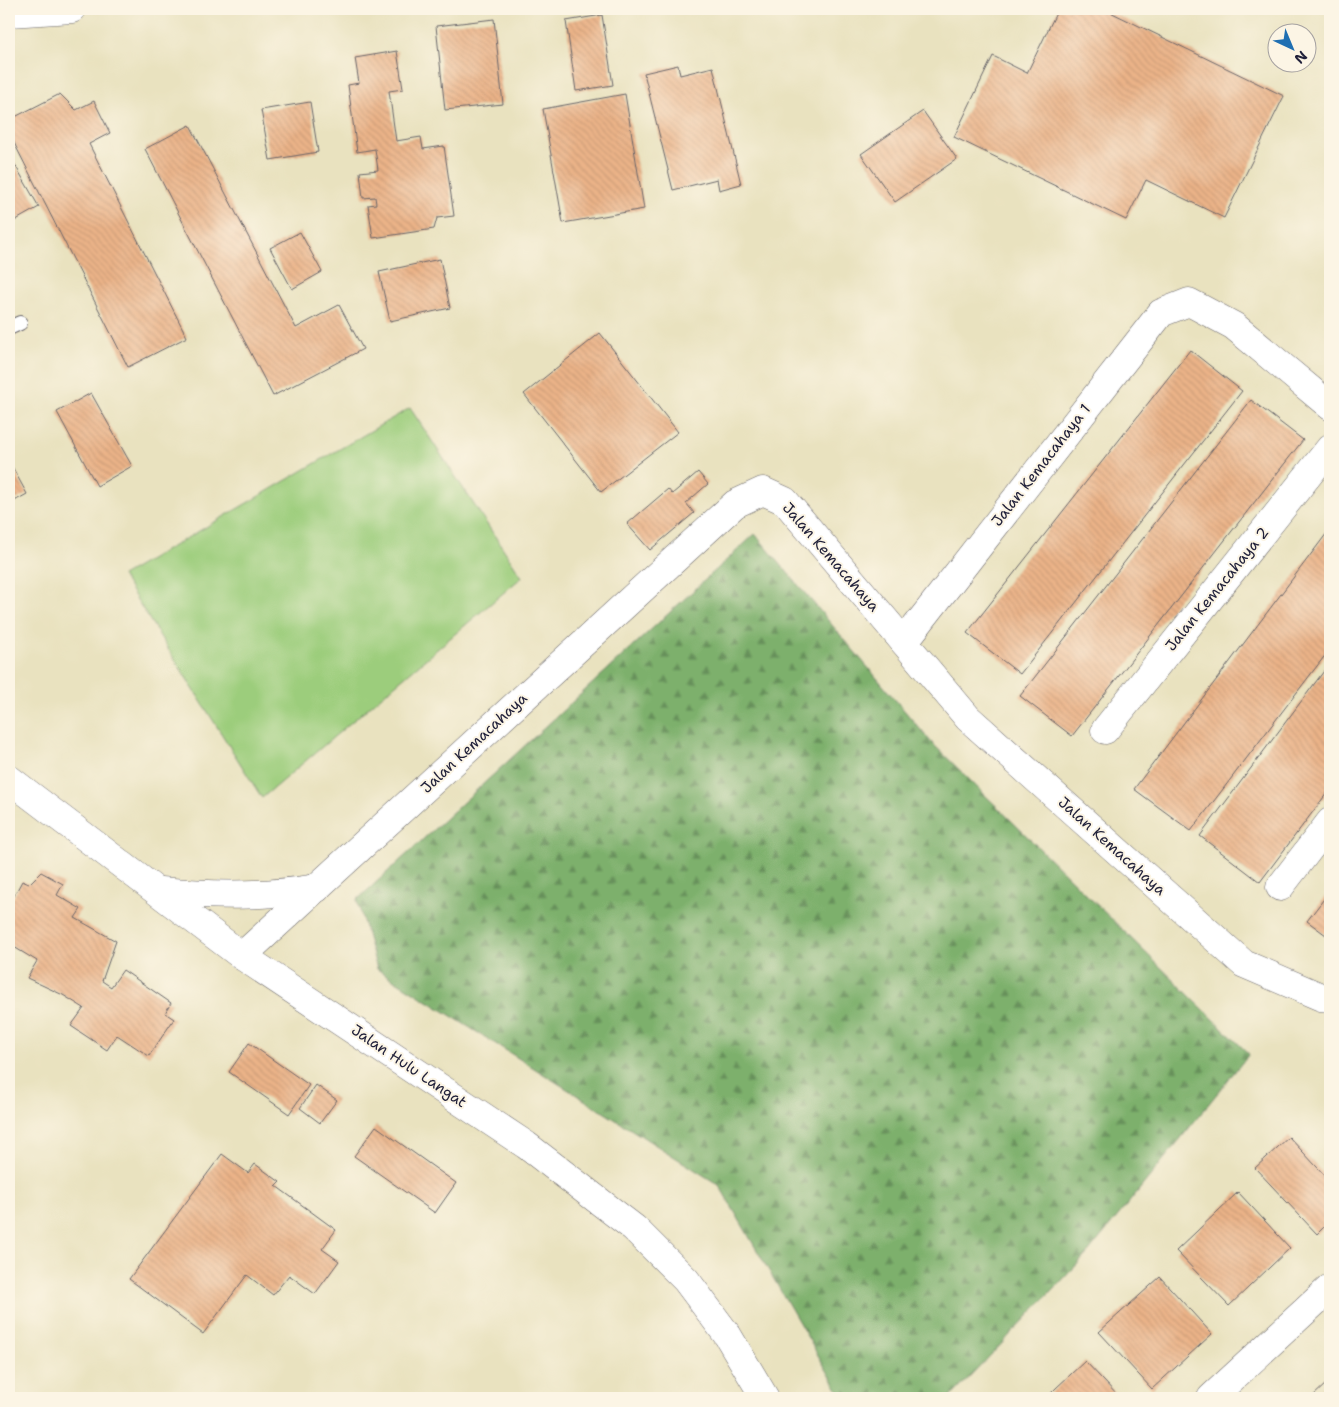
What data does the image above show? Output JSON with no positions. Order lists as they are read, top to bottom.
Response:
{
  "streets": {
    "street": [
      "Jalan Kemacahaya 1",
      "Jalan Kemacahaya",
      "Jalan Kemacahaya 2",
      "Jalan Hulu Langat"
    ]
  },
  "crossings": [
    ["Jalan Kemacahaya 1", "Jalan Kemacahaya"],
    ["Jalan Kemacahaya", "Jalan Hulu Langat"]
  ],
  "north": "bottom right"
}
